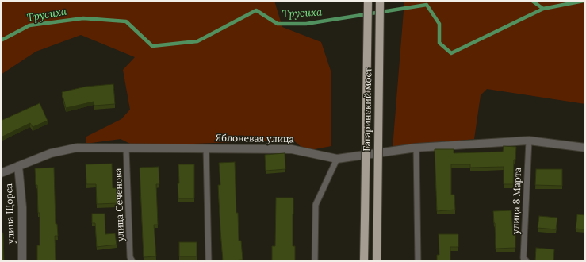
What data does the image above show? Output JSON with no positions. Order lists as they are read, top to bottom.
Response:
{
  "streets": {
    "main road": ["Гагаринский мост"],
    "street": ["Яблоневая улица", "улица Щорса"],
    "lane": ["улица 8 Марта", "улица Сеченова"]
  },
  "crossings": [
    ["Яблоневая улица", "улица 8 Марта"],
    ["Яблоневая улица", "улица Сеченова"],
    ["Яблоневая улица", "улица Щорса"]
  ],
  "water": ["Трусиха"]
}
